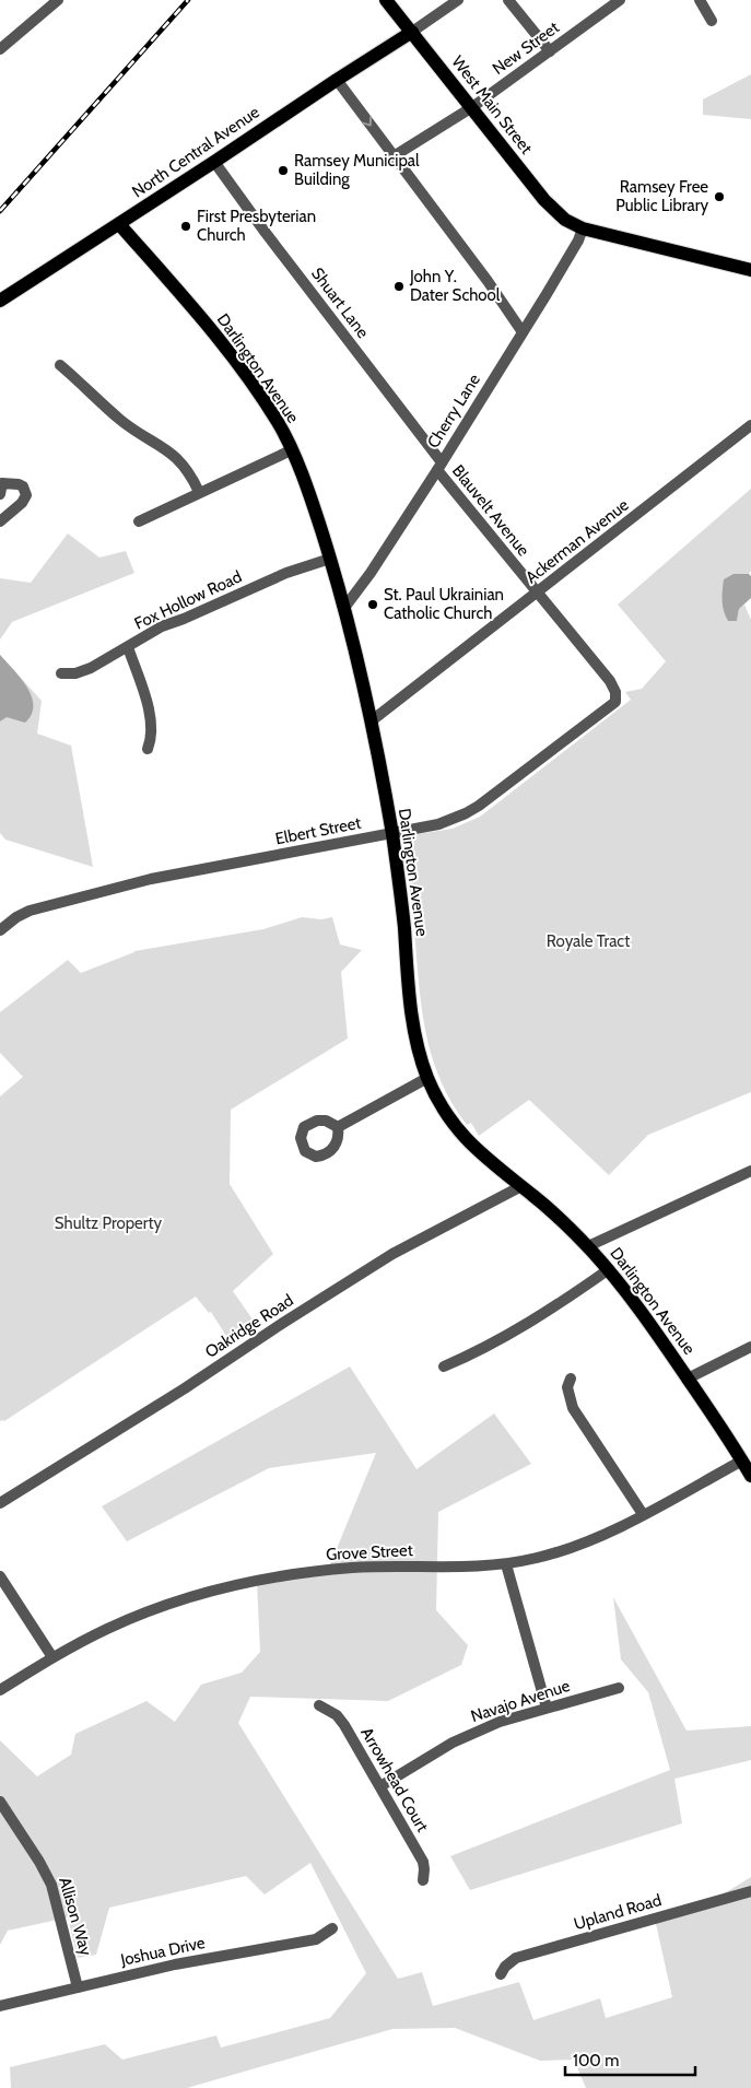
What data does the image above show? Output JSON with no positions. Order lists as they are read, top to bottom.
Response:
{
  "streets": {
    "main road": ["West Main Street", "North Central Avenue", "Darlington Avenue"],
    "street": [
      "New Street",
      "Shuart Lane",
      "Cherry Lane",
      "Blauvelt Avenue",
      "Ackerman Avenue",
      "Fox Hollow Road",
      "Elbert Street",
      "Oakridge Road",
      "Grove Street",
      "Navajo Avenue",
      "Arrowhead Court",
      "Upland Road",
      "Allison Way",
      "Joshua Drive"
    ]
  },
  "crossings": [
    ["New Street", "West Main Street"],
    ["West Main Street", "North Central Avenue"],
    ["West Main Street", "Cherry Lane"],
    ["North Central Avenue", "Shuart Lane"],
    ["North Central Avenue", "Darlington Avenue"],
    ["Shuart Lane", "Cherry Lane"],
    ["Shuart Lane", "Blauvelt Avenue"],
    ["Darlington Avenue", "Cherry Lane"],
    ["Darlington Avenue", "Ackerman Avenue"],
    ["Darlington Avenue", "Fox Hollow Road"],
    ["Darlington Avenue", "Elbert Street"],
    ["Darlington Avenue", "Oakridge Road"],
    ["Darlington Avenue", "Grove Street"],
    ["Cherry Lane", "Blauvelt Avenue"],
    ["Blauvelt Avenue", "Ackerman Avenue"],
    ["Blauvelt Avenue", "Elbert Street"],
    ["Navajo Avenue", "Arrowhead Court"],
    ["Allison Way", "Joshua Drive"]
  ],
  "parks": ["Royale Tract", "Shultz Property"],
  "places": [
    "Ramsey Municipal Building",
    "Ramsey Free Public Library",
    "First Presbyterian Church",
    "John Y. Dater School",
    "St. Paul Ukrainian Catholic Church"
  ],
  "scale_bar": "100 m"
}
